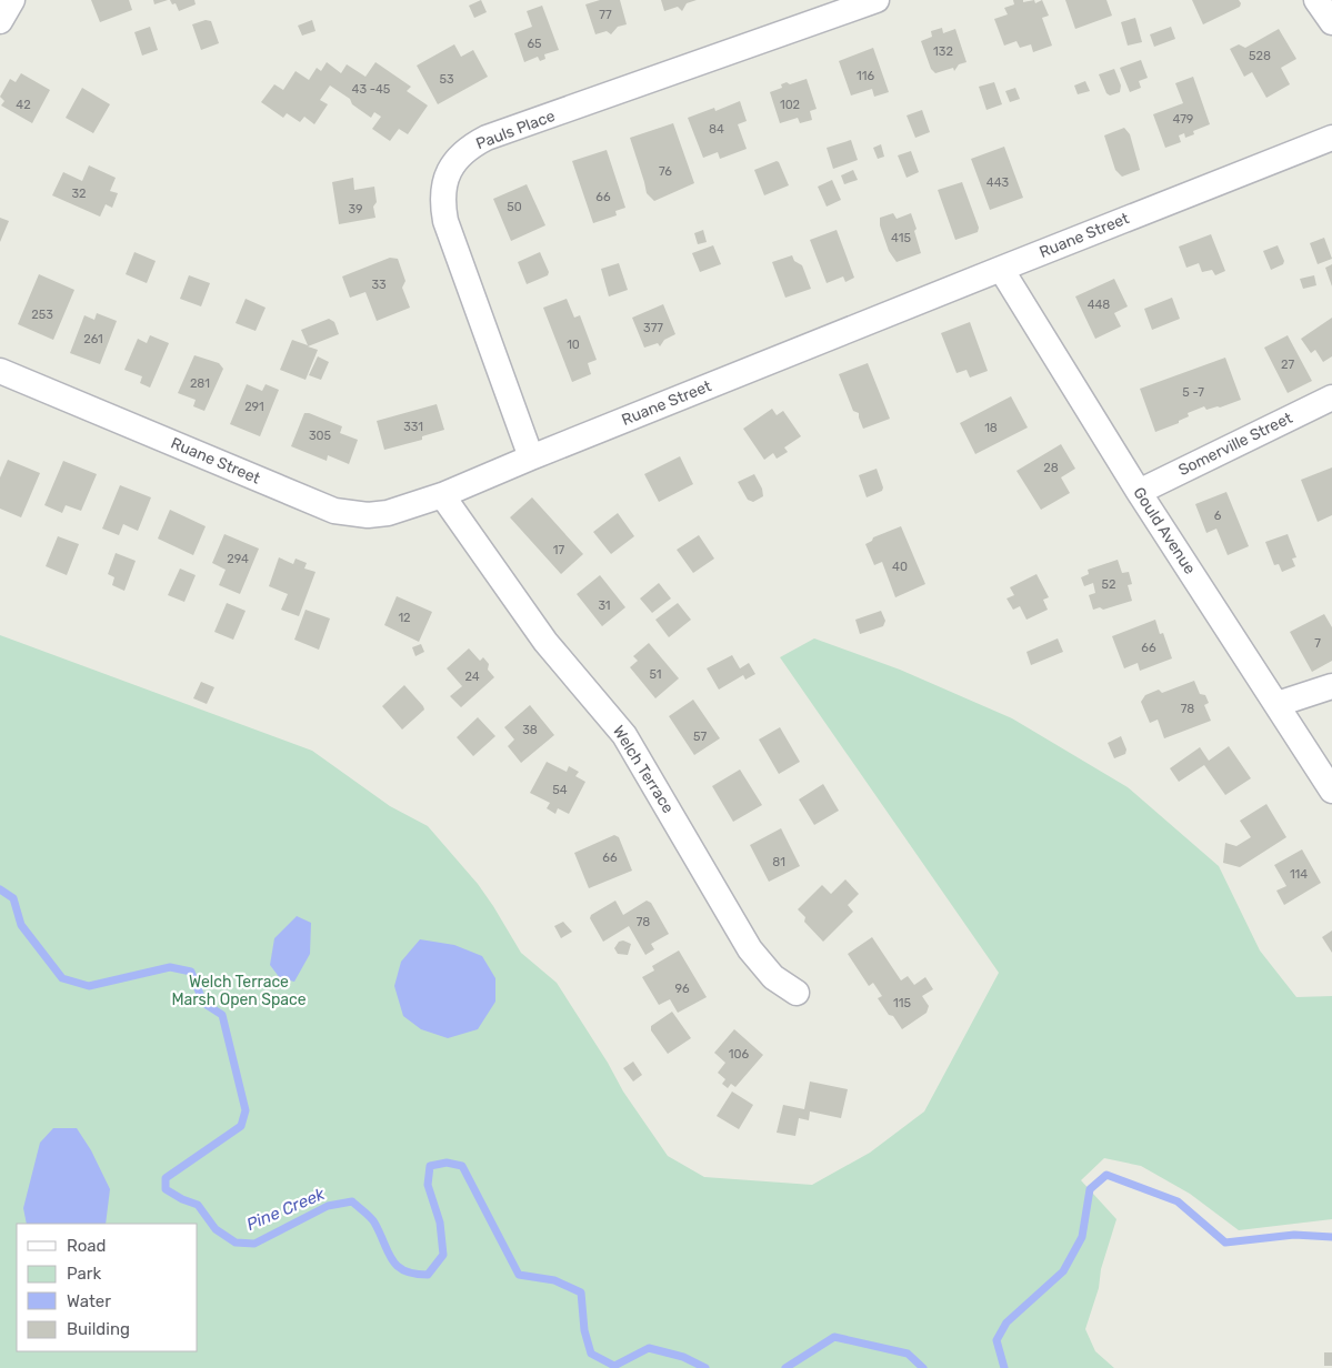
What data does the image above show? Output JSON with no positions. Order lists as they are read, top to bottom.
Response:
{
  "streets": {
    "street": [
      "Pauls Place",
      "Ruane Street",
      "Somerville Street",
      "Gould Avenue",
      "Welch Terrace"
    ]
  },
  "crossings": [
    ["Pauls Place", "Ruane Street"],
    ["Ruane Street", "Gould Avenue"],
    ["Ruane Street", "Welch Terrace"],
    ["Somerville Street", "Gould Avenue"]
  ],
  "water": ["Pine Creek"],
  "parks": ["Welch Terrace Marsh Open Space"],
  "house_numbers": [
    "77",
    "65",
    "132",
    "528",
    "116",
    "53",
    "43 -45",
    "42",
    "102",
    "479",
    "84",
    "76",
    "443",
    "32",
    "66",
    "50",
    "39",
    "415",
    "33",
    "448",
    "253",
    "377",
    "261",
    "10",
    "27",
    "281",
    "5 -7",
    "291",
    "331",
    "18",
    "305",
    "28",
    "6",
    "17",
    "294",
    "40",
    "52",
    "31",
    "12",
    "7",
    "66",
    "51",
    "24",
    "78",
    "38",
    "57",
    "54",
    "66",
    "81",
    "114",
    "78",
    "96",
    "115",
    "106"
  ],
  "legend": [
    "Road",
    "Park",
    "Water",
    "Building"
  ]
}
